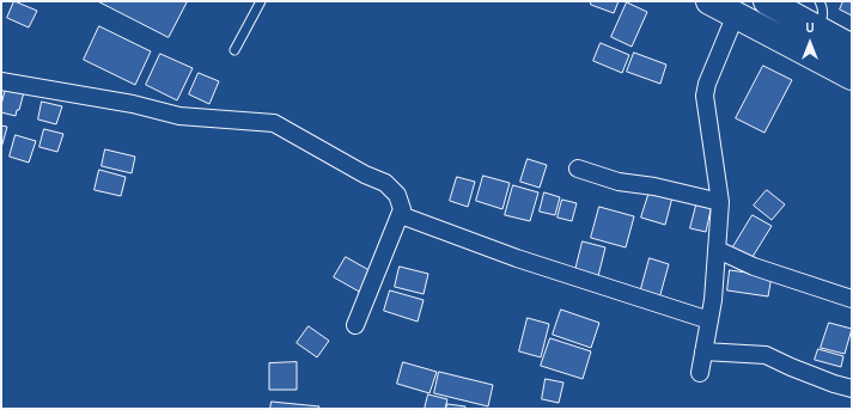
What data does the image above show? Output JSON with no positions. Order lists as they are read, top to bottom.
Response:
{
  "north": "top"
}
